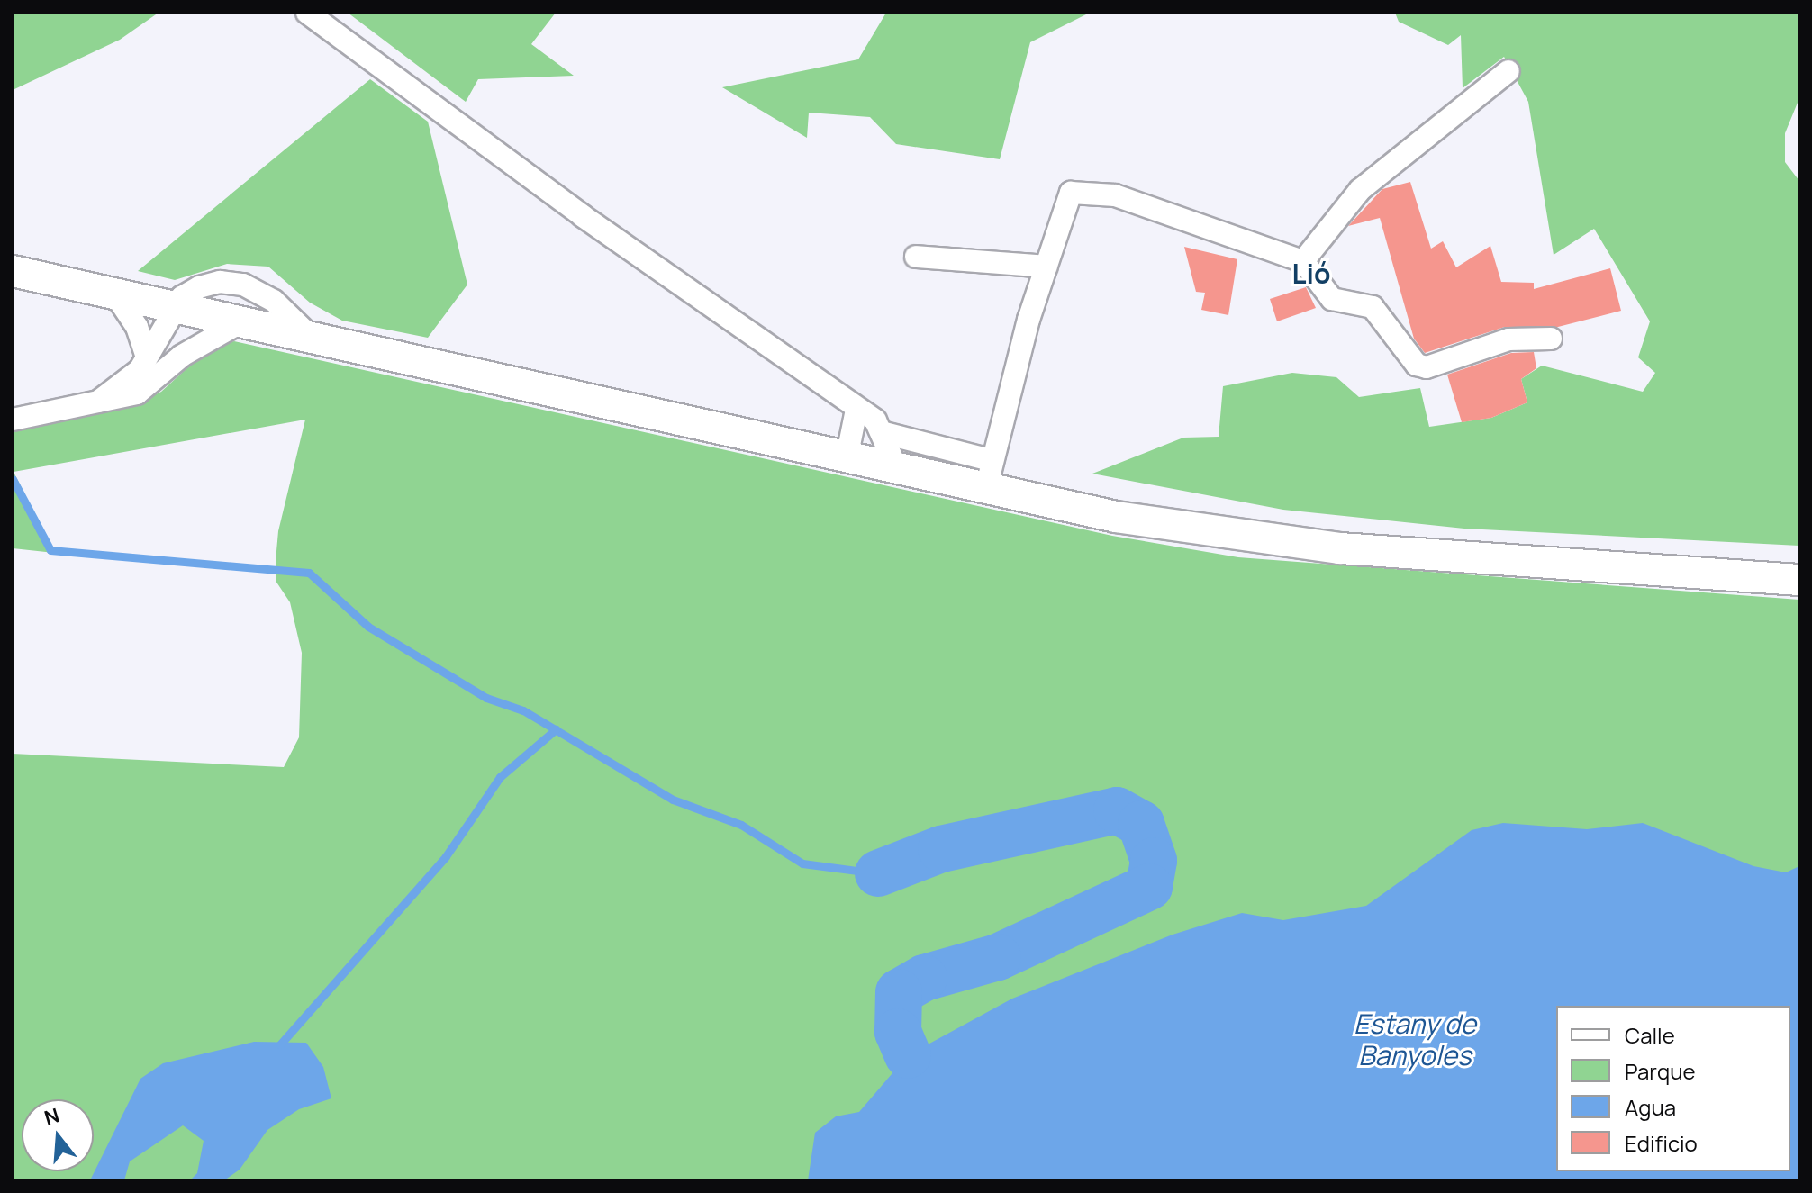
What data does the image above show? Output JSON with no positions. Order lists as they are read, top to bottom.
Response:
{
  "districts": ["Lió"],
  "water": ["Estany de Banyoles"],
  "legend": [
    "Calle",
    "Parque",
    "Agua",
    "Edificio"
  ],
  "north": "top"
}
